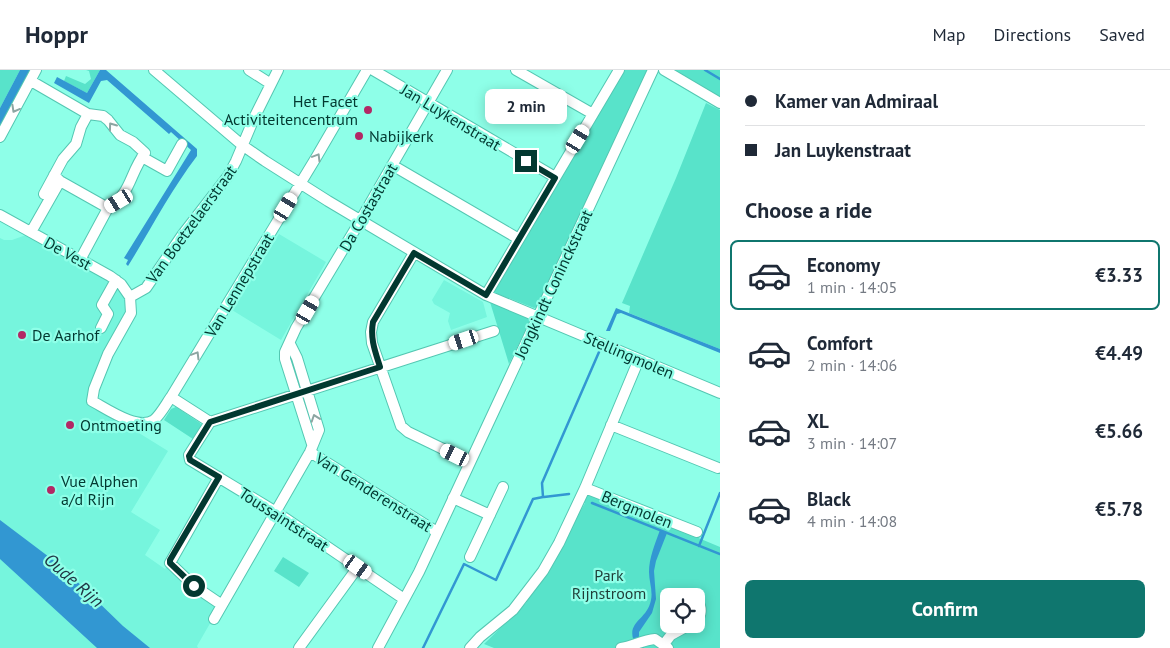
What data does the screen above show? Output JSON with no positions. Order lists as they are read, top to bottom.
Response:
{
  "streets": {
    "street": [
      "Jan Luykenstraat",
      "Da Costastraat",
      "Van Boetzelaerstraat",
      "De Vest",
      "Jongkindt Coninckstraat",
      "Van Lennepstraat",
      "Stellingmolen",
      "Van Genderenstraat",
      "Bergmolen",
      "Toussaintstraat"
    ]
  },
  "crossings": [
    ["Jan Luykenstraat", "Da Costastraat"],
    ["Da Costastraat", "Stellingmolen"],
    ["Da Costastraat", "Van Genderenstraat"],
    ["Da Costastraat", "Toussaintstraat"],
    ["Van Boetzelaerstraat", "De Vest"],
    ["Van Boetzelaerstraat", "Van Lennepstraat"],
    ["Van Boetzelaerstraat", "Stellingmolen"],
    ["Jongkindt Coninckstraat", "Stellingmolen"],
    ["Jongkindt Coninckstraat", "Van Genderenstraat"],
    ["Jongkindt Coninckstraat", "Toussaintstraat"],
    ["Van Lennepstraat", "Stellingmolen"],
    ["Stellingmolen", "Bergmolen"]
  ],
  "one_way": ["Van Lennepstraat"],
  "water": ["Oude Rijn"],
  "parks": ["Park Rijnstroom"],
  "places": [
    "Het Facet Activiteitencentrum",
    "Nabijkerk",
    "De Aarhof",
    "Ontmoeting",
    "Vue Alphen a/d Rijn"
  ],
  "page": {
    "header": "Hoppr",
    "nav": ["Map", "Directions", "Saved"],
    "banner": ["Kamer van Admiraal", "Jan Luykenstraat"],
    "bubble": "2 min",
    "heading": "Choose a ride",
    "list": [
      {
        "name": "Economy",
        "note": "1 min · 14:05",
        "value": "€3.33"
      },
      {
        "name": "Comfort",
        "note": "2 min · 14:06",
        "value": "€4.49"
      },
      {
        "name": "XL",
        "note": "3 min · 14:07",
        "value": "€5.66"
      },
      {
        "name": "Black",
        "note": "4 min · 14:08",
        "value": "€5.78"
      }
    ],
    "buttons": "Confirm"
  }
}
